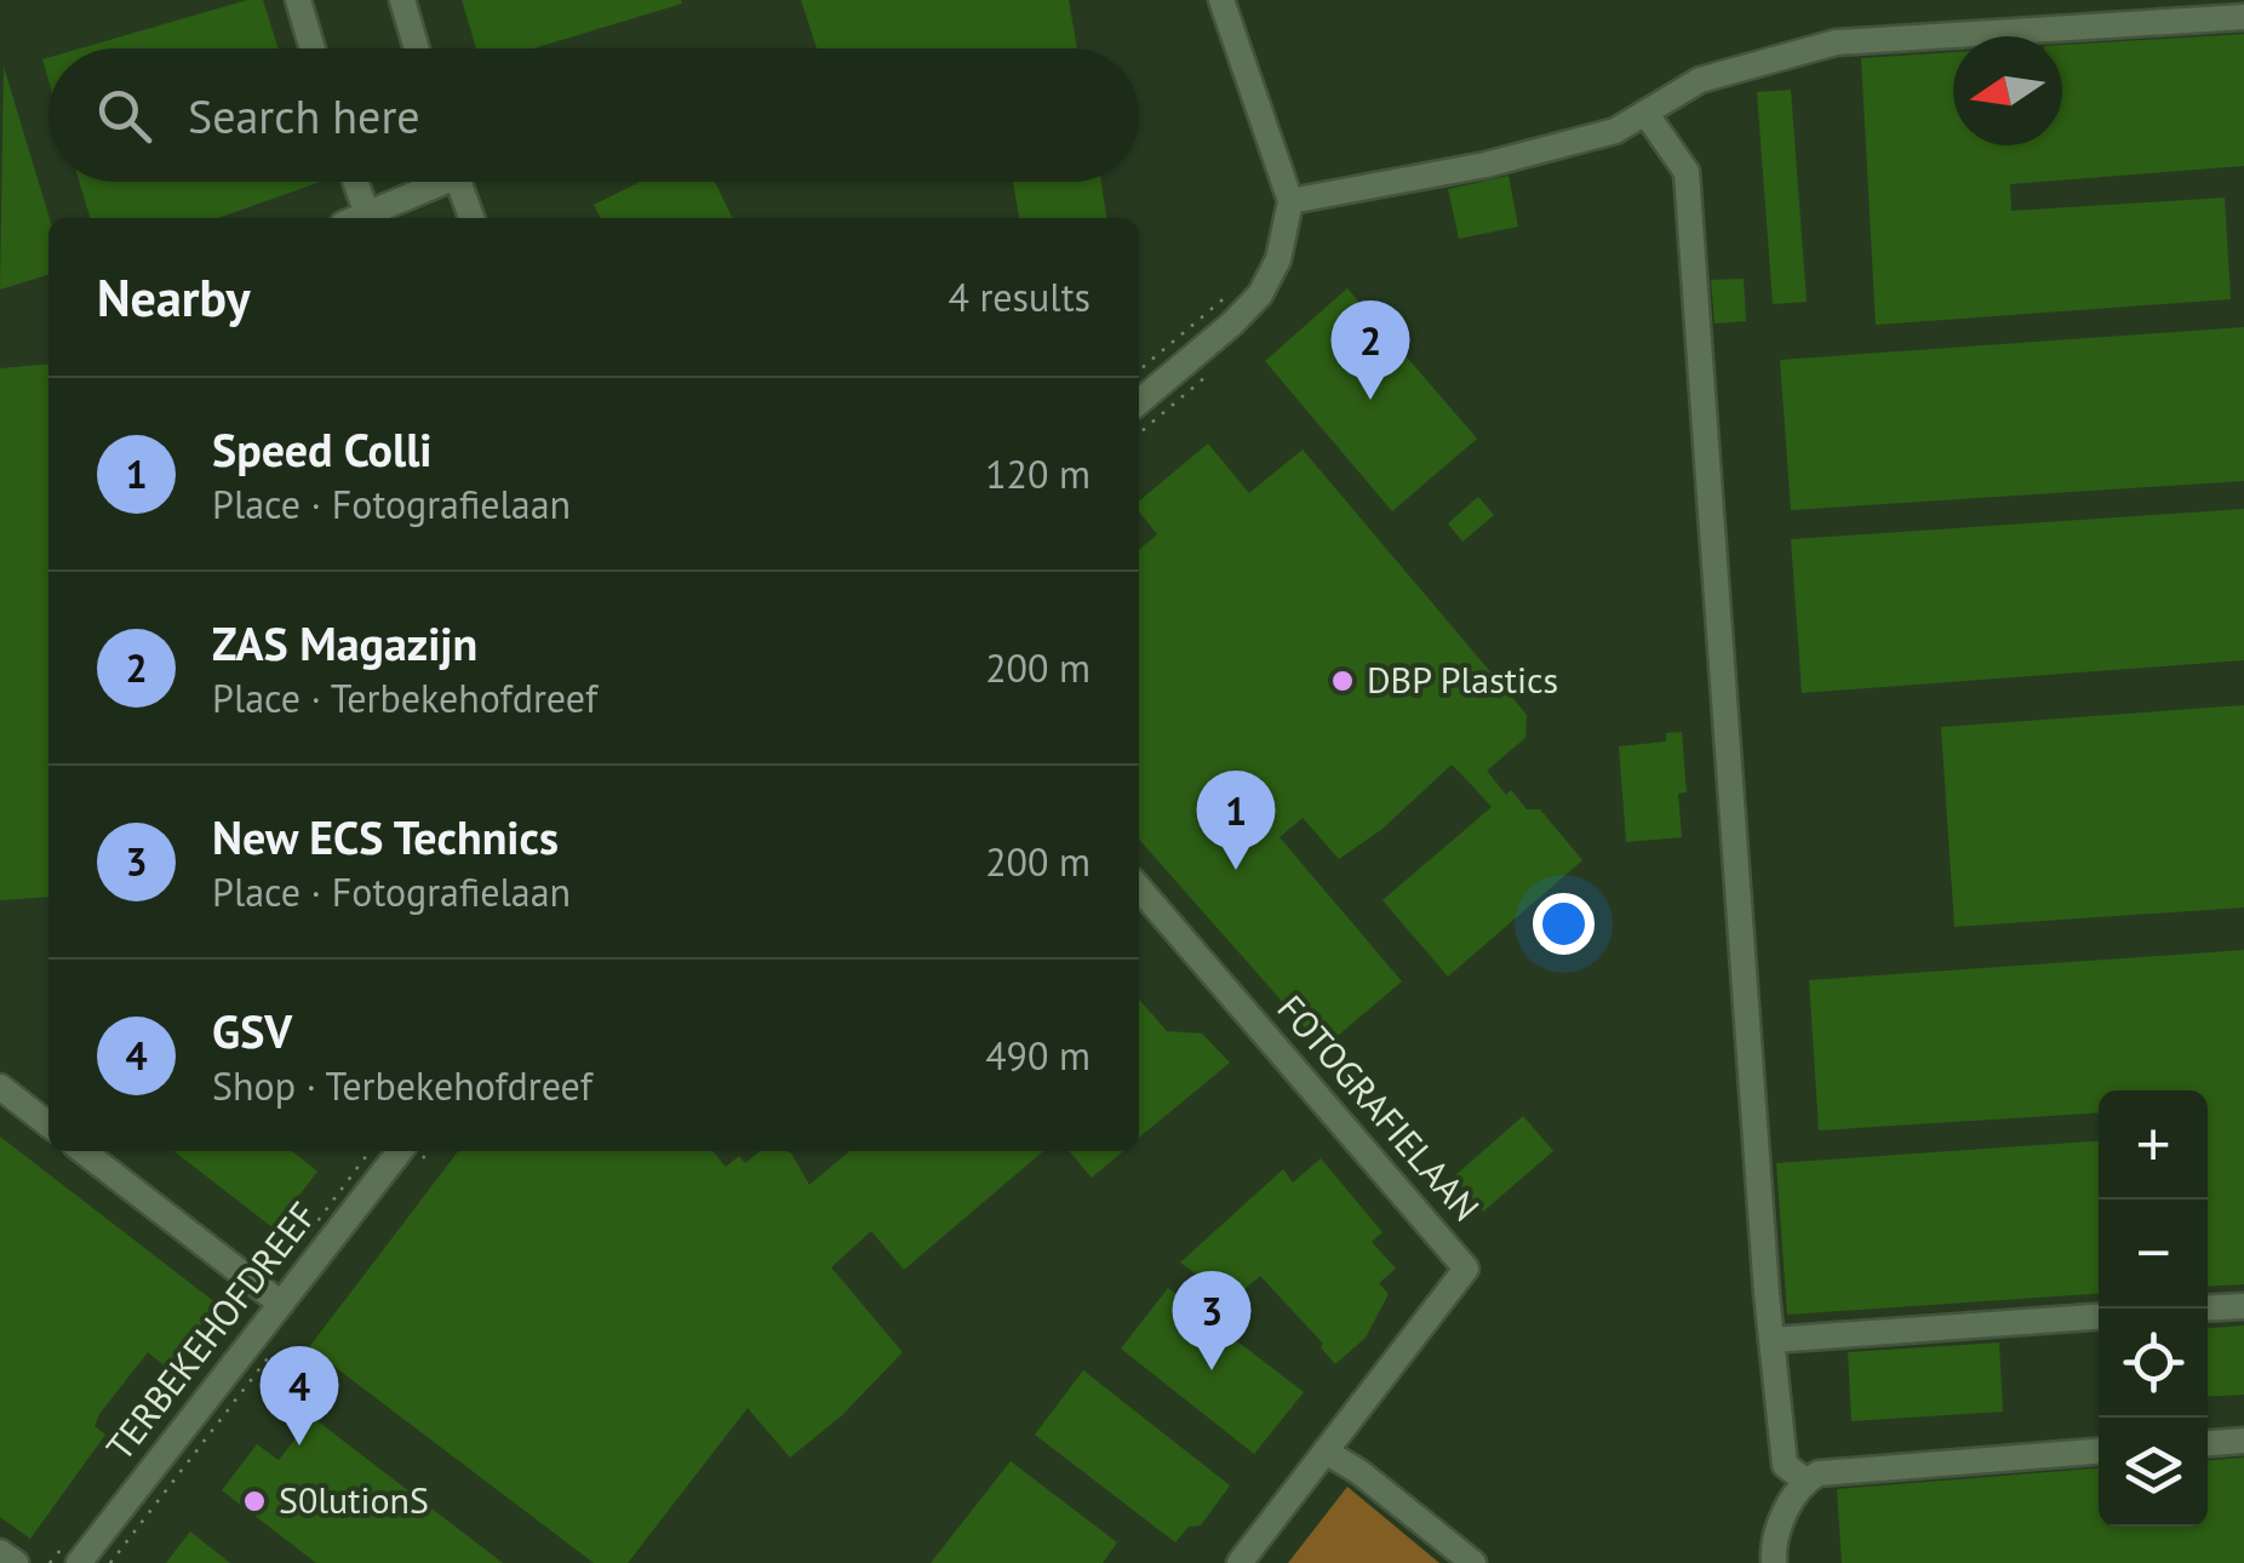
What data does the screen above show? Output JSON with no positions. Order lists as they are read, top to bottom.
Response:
{
  "streets": {
    "street": ["FOTOGRAFIELAAN", "TERBEKEHOFDREEF"]
  },
  "places": ["DBP Plastics", "S0lutionS"],
  "north": "left",
  "page": {
    "search": "Search here",
    "heading": ["Nearby", "4 results"],
    "pins": [
      "2",
      "1",
      "3",
      "4"
    ],
    "list": [
      {
        "mark": "1",
        "name": "Speed Colli",
        "note": "Place · Fotografielaan",
        "value": "120 m"
      },
      {
        "mark": "2",
        "name": "ZAS Magazijn",
        "note": "Place · Terbekehofdreef",
        "value": "200 m"
      },
      {
        "mark": "3",
        "name": "New ECS Technics",
        "note": "Place · Fotografielaan",
        "value": "200 m"
      },
      {
        "mark": "4",
        "name": "GSV",
        "note": "Shop · Terbekehofdreef",
        "value": "490 m"
      }
    ],
    "map_buttons": ["+", "−"]
  }
}
